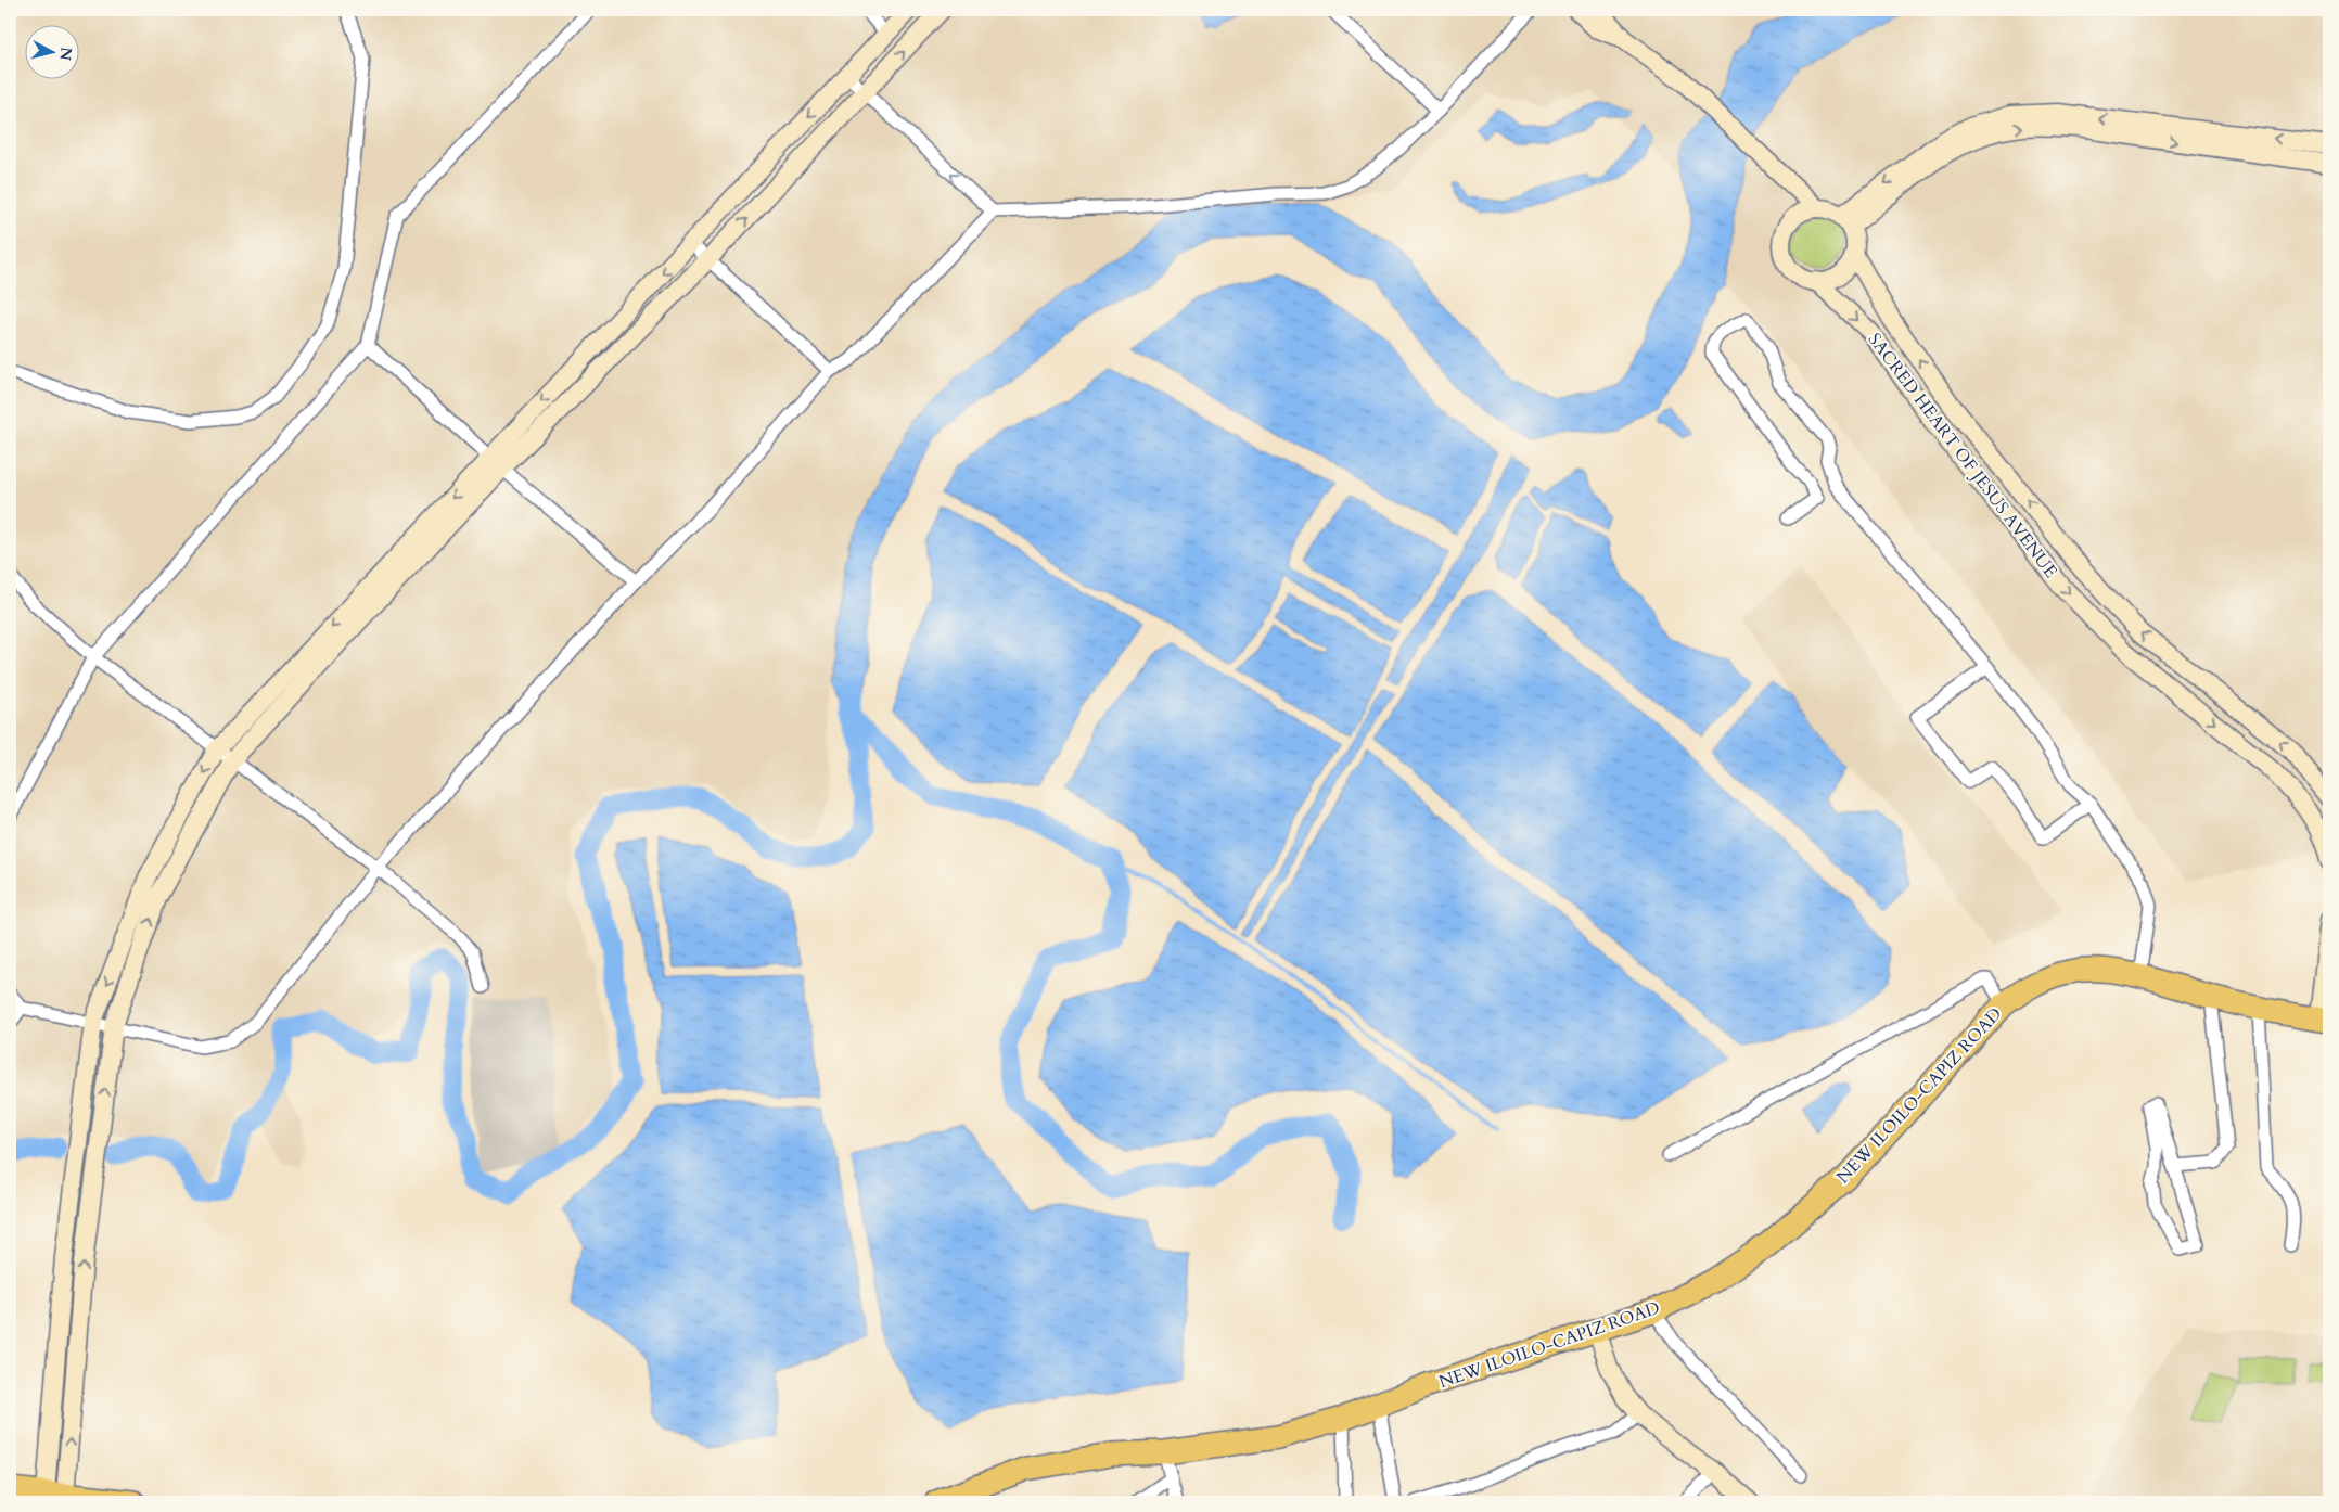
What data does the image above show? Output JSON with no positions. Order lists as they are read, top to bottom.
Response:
{
  "streets": {
    "highway": ["NEW ILOILO-CAPIZ ROAD"],
    "street": ["SACRED HEART OF JESUS AVENUE"]
  },
  "north": "right"
}
